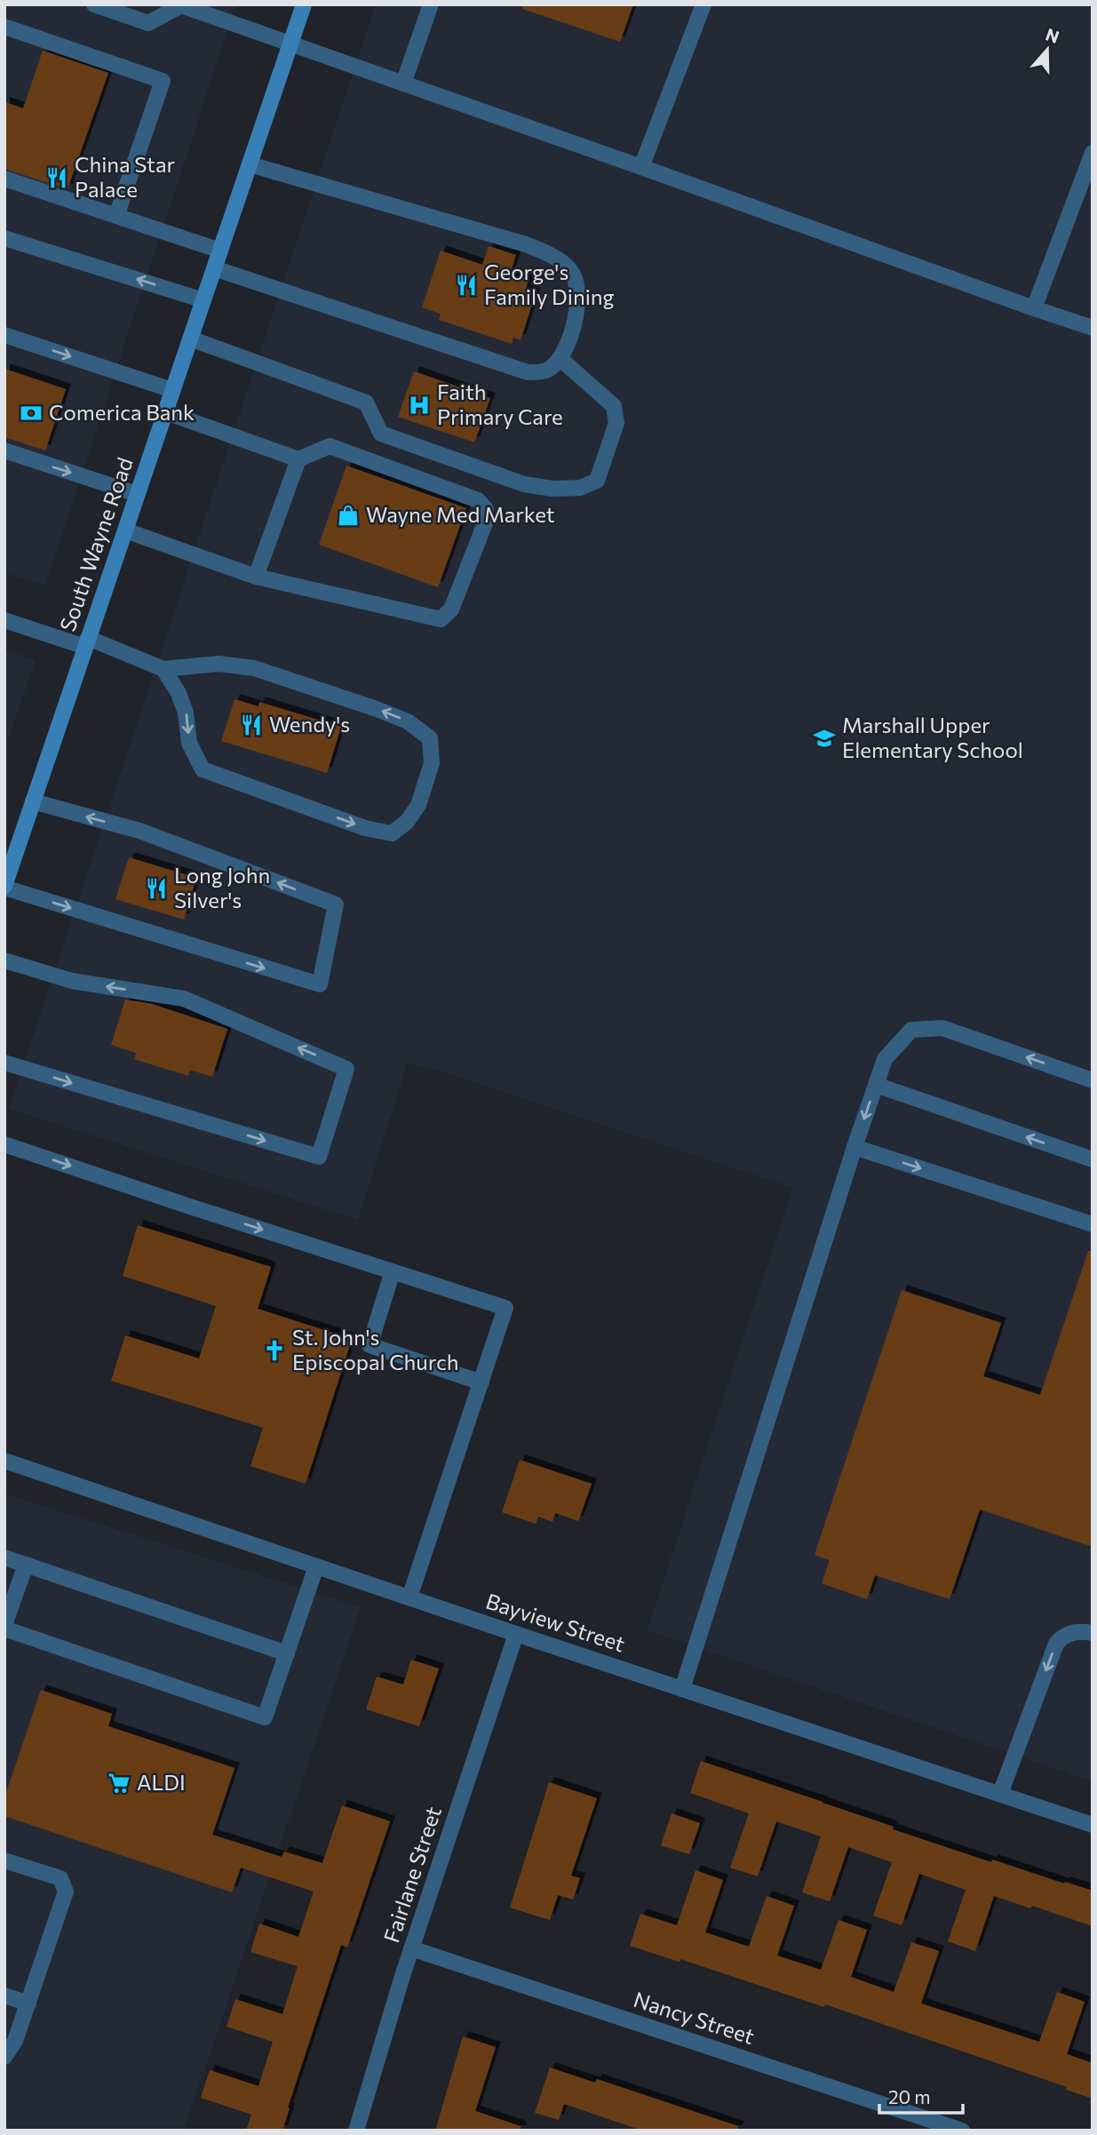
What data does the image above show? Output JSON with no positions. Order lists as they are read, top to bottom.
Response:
{
  "streets": {
    "main road": ["South Wayne Road"],
    "street": ["Bayview Street", "Fairlane Street", "Nancy Street"]
  },
  "crossings": [
    ["Bayview Street", "Fairlane Street"],
    ["Fairlane Street", "Nancy Street"]
  ],
  "places": {
    "restaurant": [
      "China Star Palace",
      "George's Family Dining",
      "Wendy's",
      "Long John Silver's"
    ],
    "hospital": ["Faith Primary Care"],
    "bank": ["Comerica Bank"],
    "shop": ["Wayne Med Market"],
    "school or university": ["Marshall Upper Elementary School"],
    "church": ["St. John's Episcopal Church"],
    "supermarket": ["ALDI"]
  },
  "scale_bar": "20 m",
  "north": "top"
}
